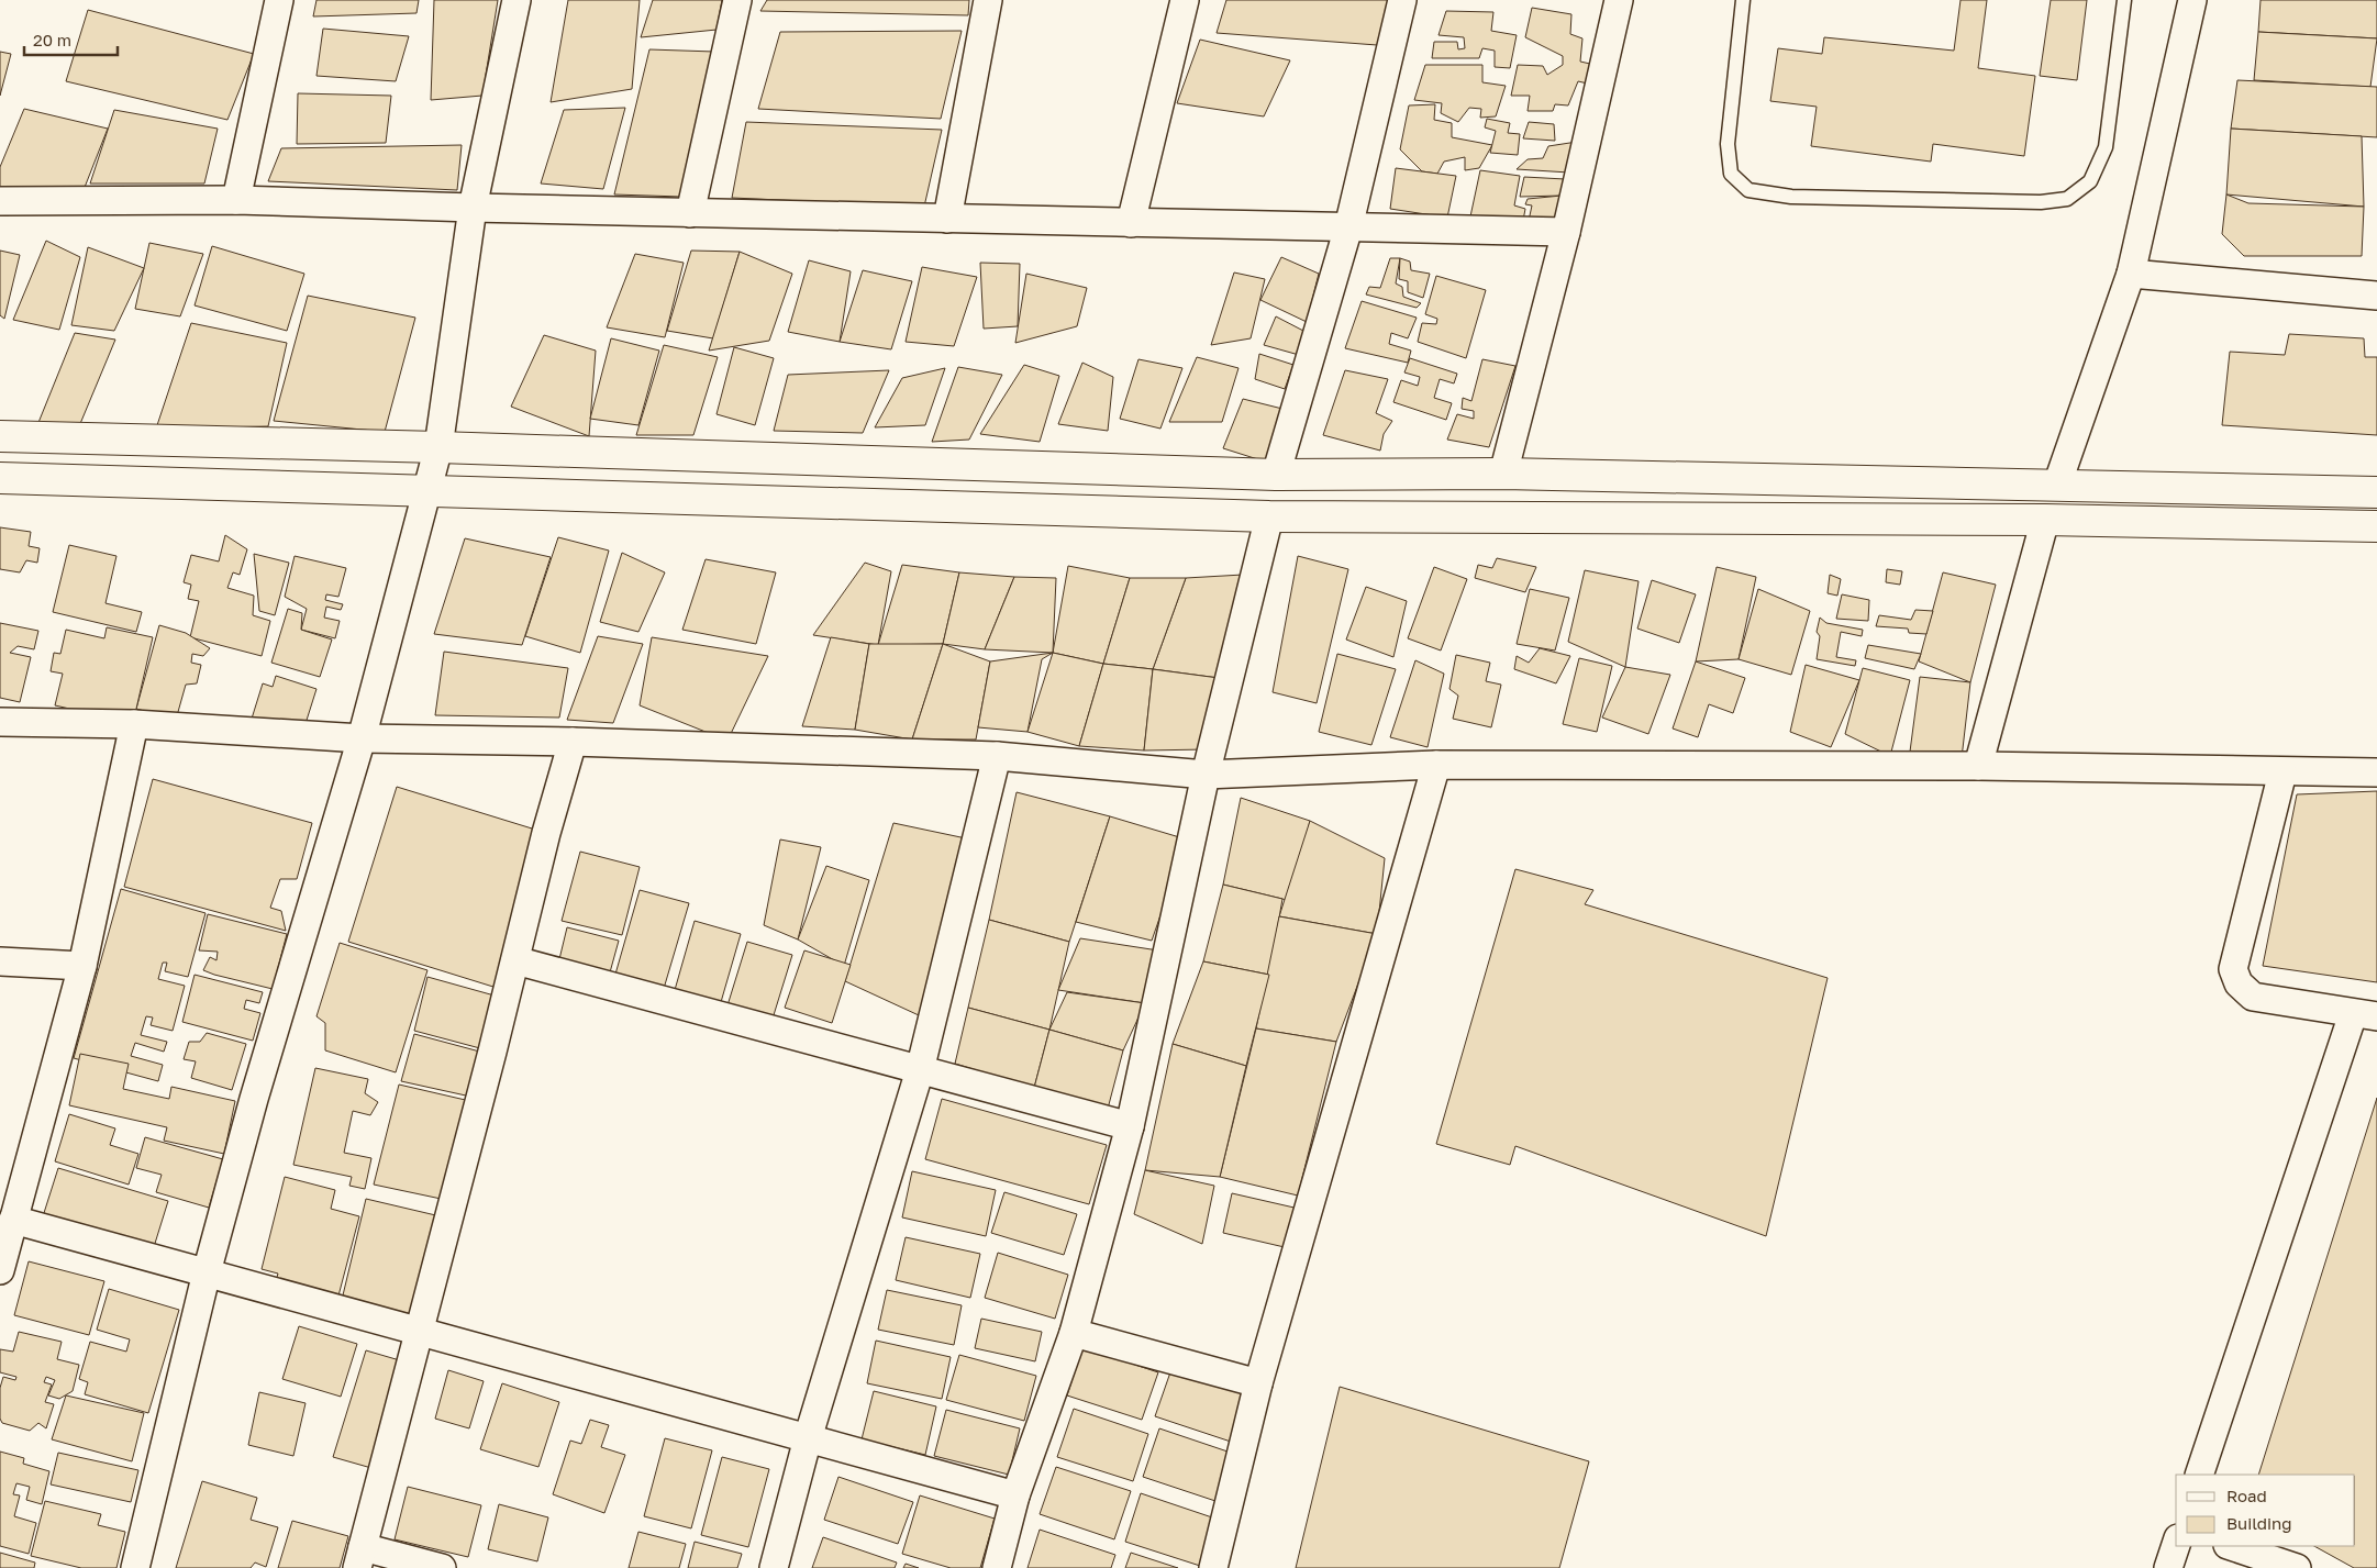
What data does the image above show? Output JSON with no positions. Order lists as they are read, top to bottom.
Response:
{
  "legend": ["Road", "Building"],
  "scale_bar": "20 m"
}
